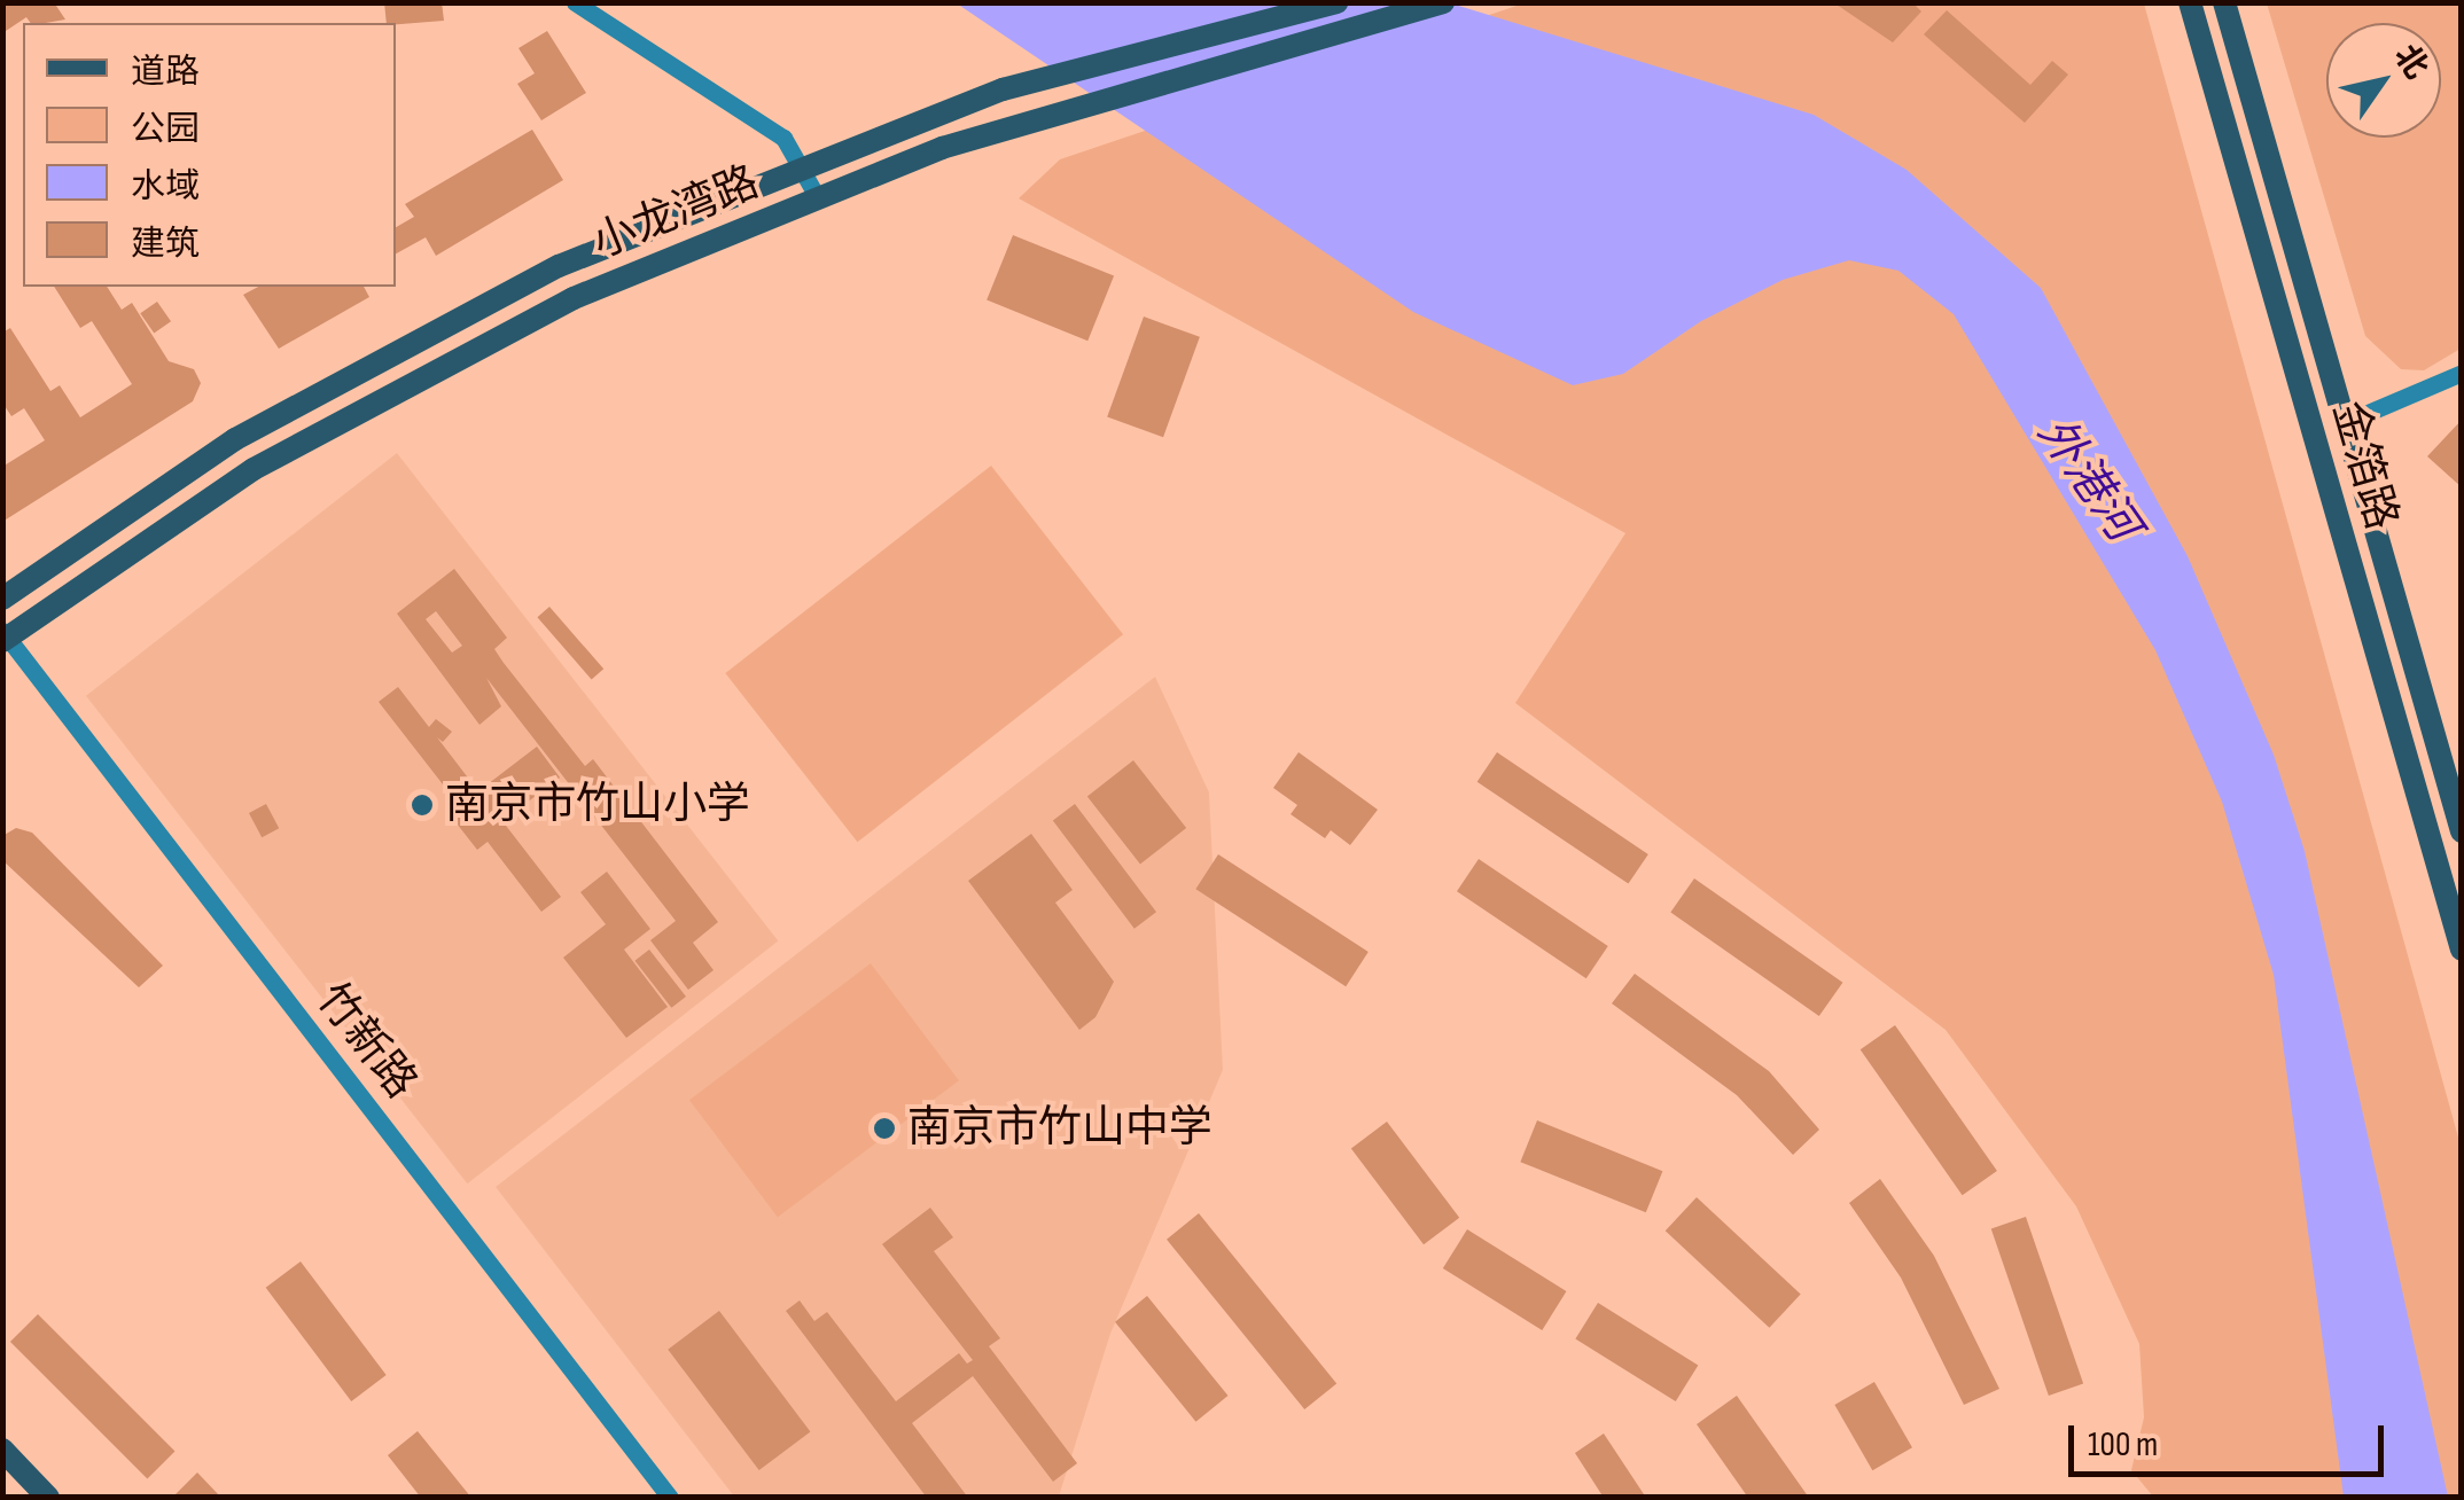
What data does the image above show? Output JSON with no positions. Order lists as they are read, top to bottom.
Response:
{
  "streets": {
    "main road": ["小龙湾路", "金箔路"],
    "street": ["竹新路"]
  },
  "crossings": [
    ["小龙湾路", "竹新路"]
  ],
  "water": ["外港河"],
  "places": ["南京市竹山小学", "南京市竹山中学"],
  "legend": [
    "道路",
    "公园",
    "水域",
    "建筑"
  ],
  "scale_bar": "100 m",
  "north": "top right"
}
